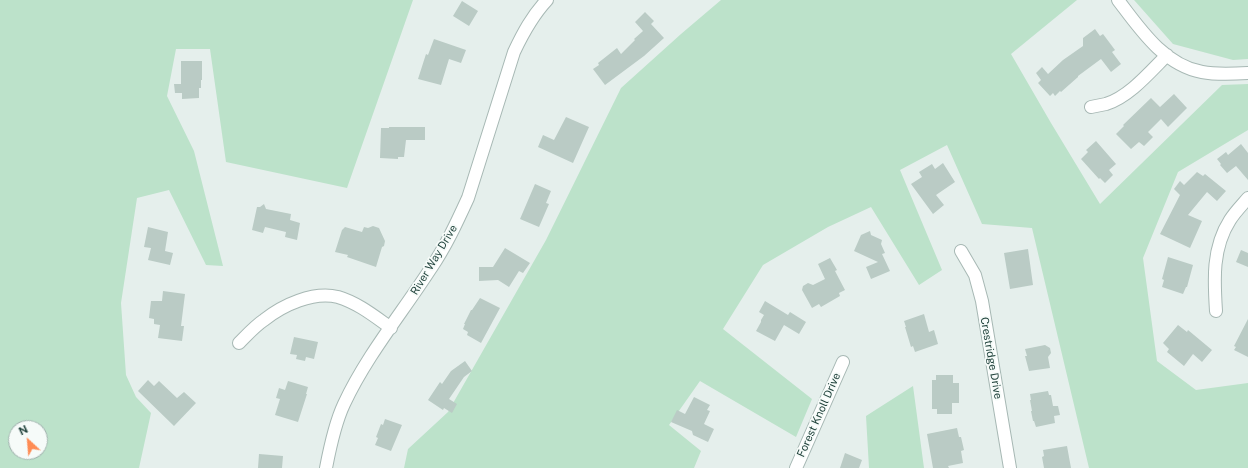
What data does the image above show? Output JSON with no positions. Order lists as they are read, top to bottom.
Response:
{
  "streets": {
    "street": ["River Way Drive", "Crestridge Drive", "Forest Knoll Drive"]
  },
  "north": "top left"
}
